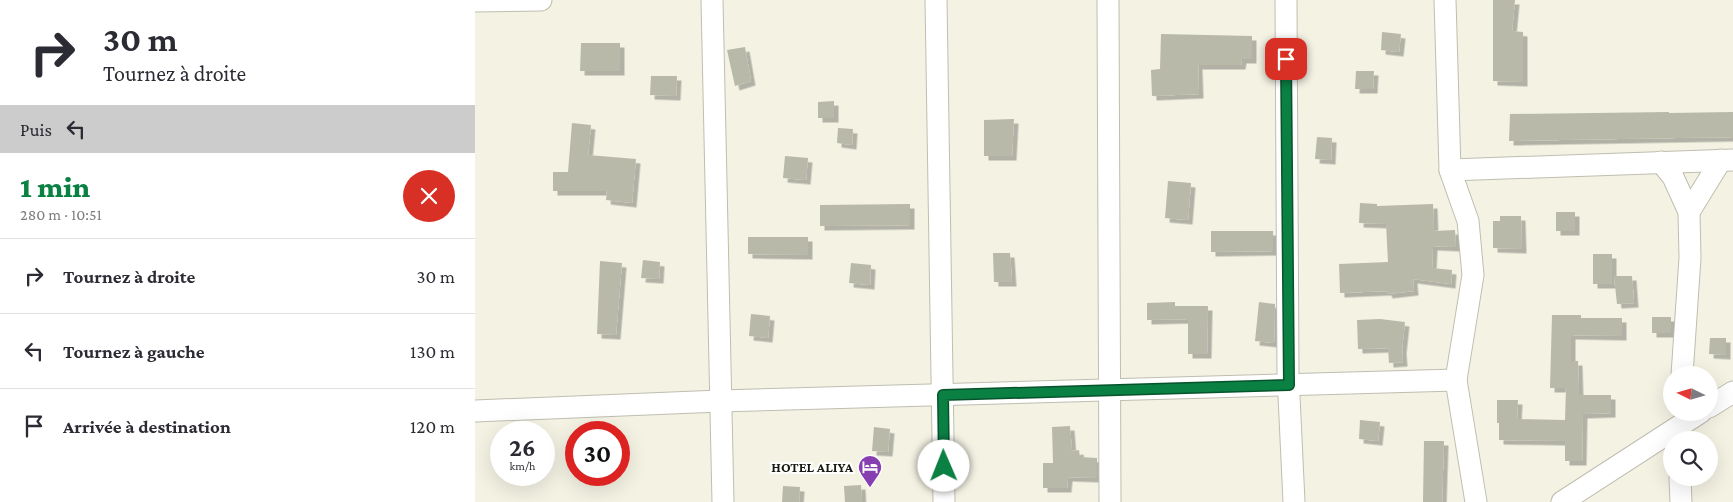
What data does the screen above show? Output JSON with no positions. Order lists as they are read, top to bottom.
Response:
{
  "places": {
    "hotel": ["HOTEL ALIYA"]
  },
  "north": "left",
  "page": {
    "turn": ["30 m", "Tournez à droite"],
    "then": "Puis",
    "heading": ["1 min", "280 m · 10:51"],
    "list": [
      {
        "name": "Tournez à droite",
        "value": "30 m"
      },
      {
        "name": "Tournez à gauche",
        "value": "130 m"
      },
      {
        "name": "Arrivée à destination",
        "value": "120 m"
      }
    ],
    "speed": "26 km/h",
    "limit": "30"
  }
}
